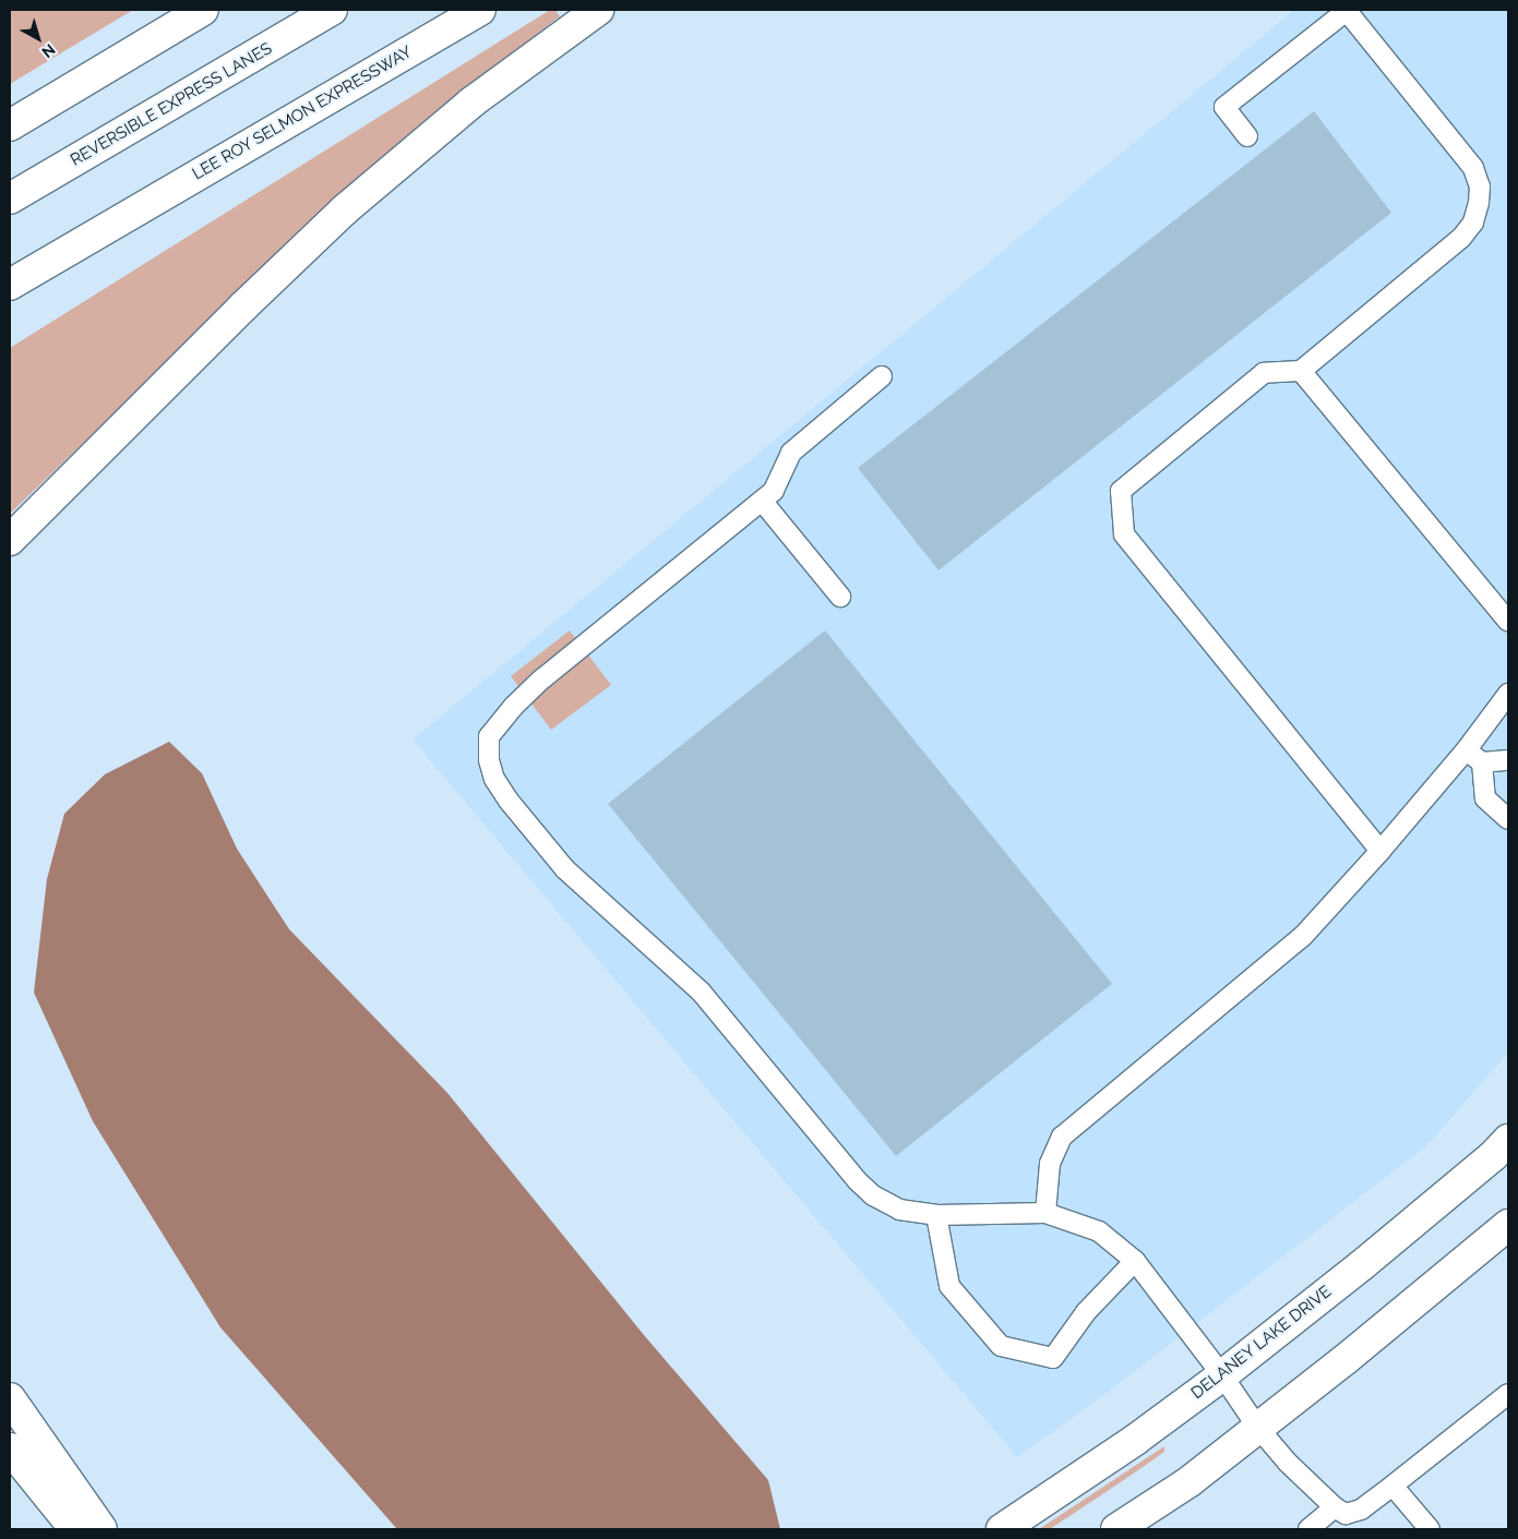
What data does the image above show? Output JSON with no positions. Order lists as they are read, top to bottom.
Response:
{
  "streets": {
    "main road": ["REVERSIBLE EXPRESS LANES", "LEE ROY SELMON EXPRESSWAY", "DELANEY LAKE DRIVE"]
  },
  "north": "bottom right"
}
